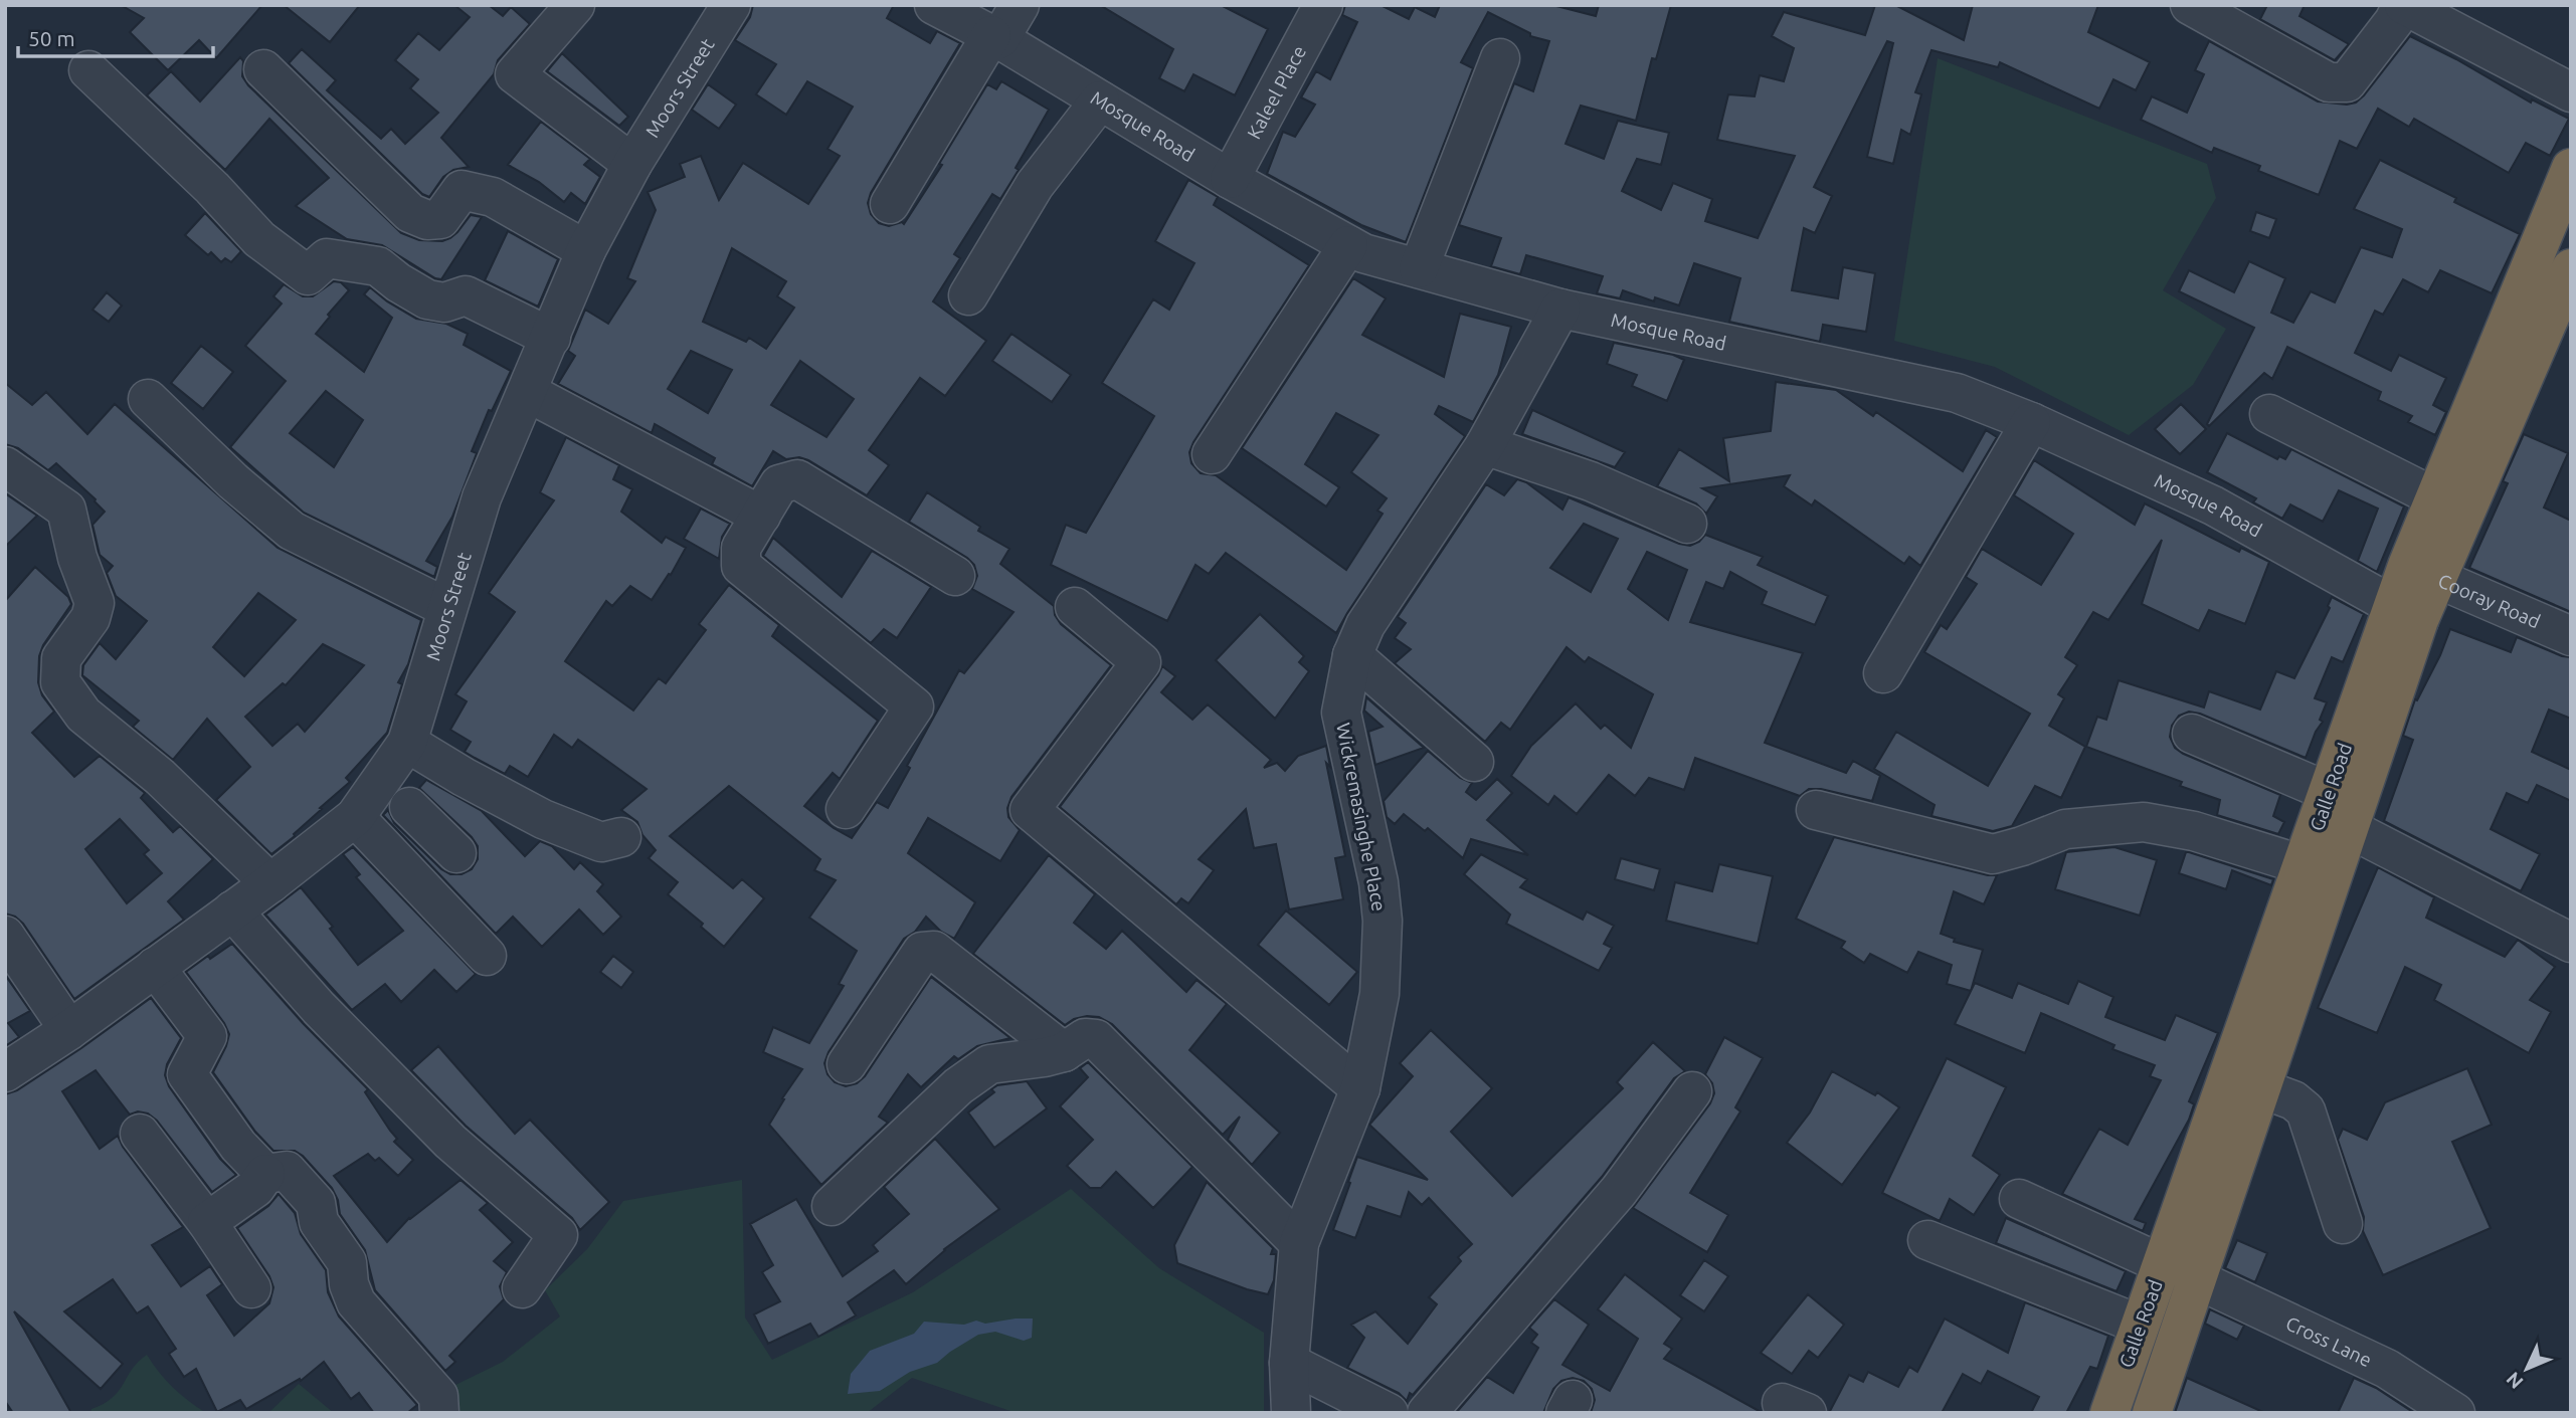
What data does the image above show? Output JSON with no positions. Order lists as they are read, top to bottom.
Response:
{
  "streets": {
    "highway": ["Galle Road"],
    "street": [
      "Moors Street",
      "Kaleel Place",
      "Mosque Road",
      "Cooray Road",
      "Wickremasinghe Place",
      "Cross Lane"
    ]
  },
  "crossings": [
    ["Kaleel Place", "Mosque Road"],
    ["Mosque Road", "Galle Road"],
    ["Mosque Road", "Wickremasinghe Place"],
    ["Cooray Road", "Galle Road"],
    ["Galle Road", "Cross Lane"]
  ],
  "scale_bar": "50 m",
  "north": "bottom left"
}
